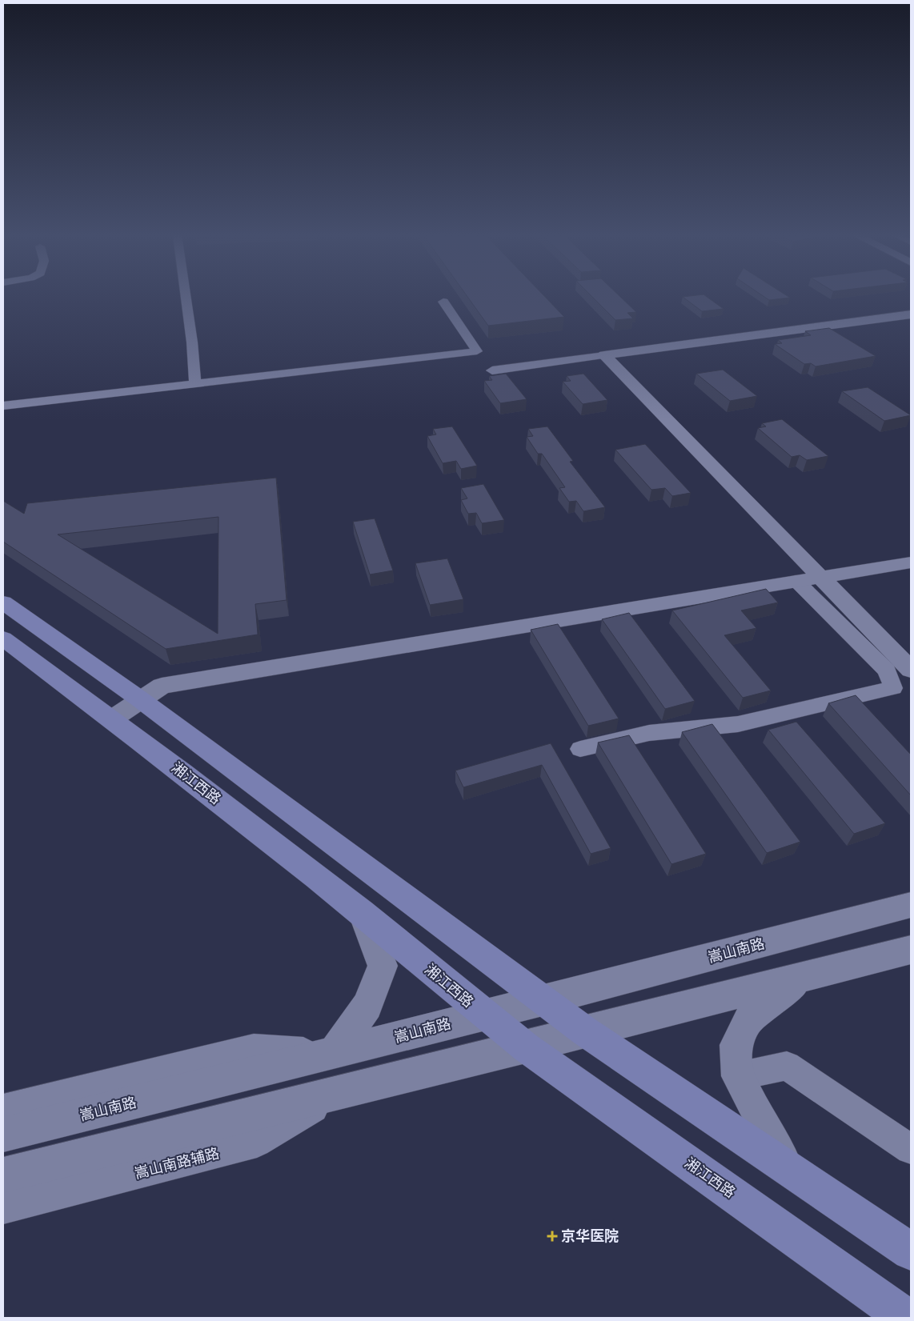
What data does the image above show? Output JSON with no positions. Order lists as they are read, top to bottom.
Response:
{
  "streets": {
    "main road": ["湘江西路"],
    "street": ["嵩山南路", "嵩山南路辅路"]
  },
  "crossings": [
    ["湘江西路", "嵩山南路"]
  ],
  "places": {
    "health": ["京华医院"]
  }
}
